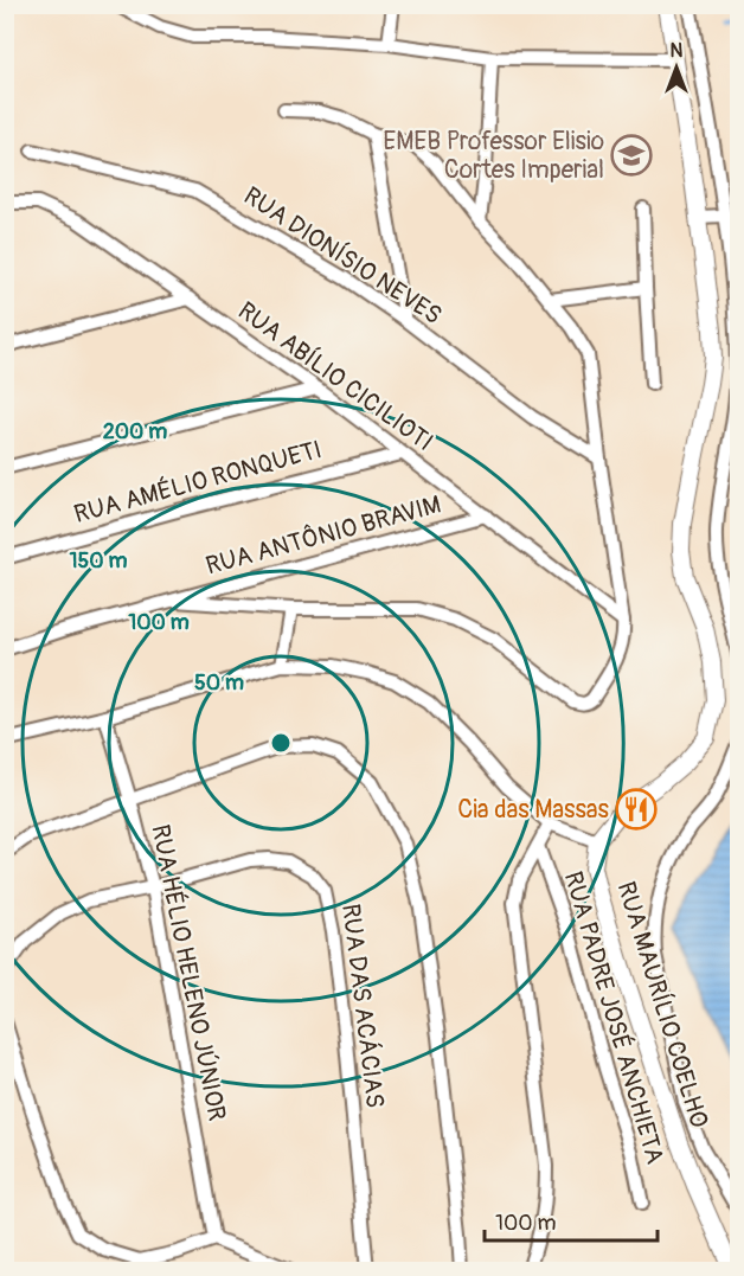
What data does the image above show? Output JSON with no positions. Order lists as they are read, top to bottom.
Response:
{
  "streets": {
    "main road": ["RUA MAURÍLIO COELHO"],
    "street": [
      "RUA DIONÍSIO NEVES",
      "RUA ABÍLIO CICILIOTI",
      "RUA AMÉLIO RONQUETI",
      "RUA ANTÔNIO BRAVIM",
      "RUA HÉLIO HELENO JÚNIOR",
      "RUA DAS ACÁCIAS",
      "RUA PADRE JOSÉ ANCHIETA"
    ]
  },
  "crossings": [
    ["RUA ABÍLIO CICILIOTI", "RUA AMÉLIO RONQUETI"],
    ["RUA ABÍLIO CICILIOTI", "RUA ANTÔNIO BRAVIM"],
    ["RUA HÉLIO HELENO JÚNIOR", "RUA DAS ACÁCIAS"]
  ],
  "places": {
    "school or university": ["EMEB Professor Elisio Cortes Imperial"],
    "restaurant": ["Cia das Massas"]
  },
  "scale_bar": "100 m",
  "north": "top",
  "rings": [
    "200 m",
    "150 m",
    "100 m",
    "50 m"
  ]
}
